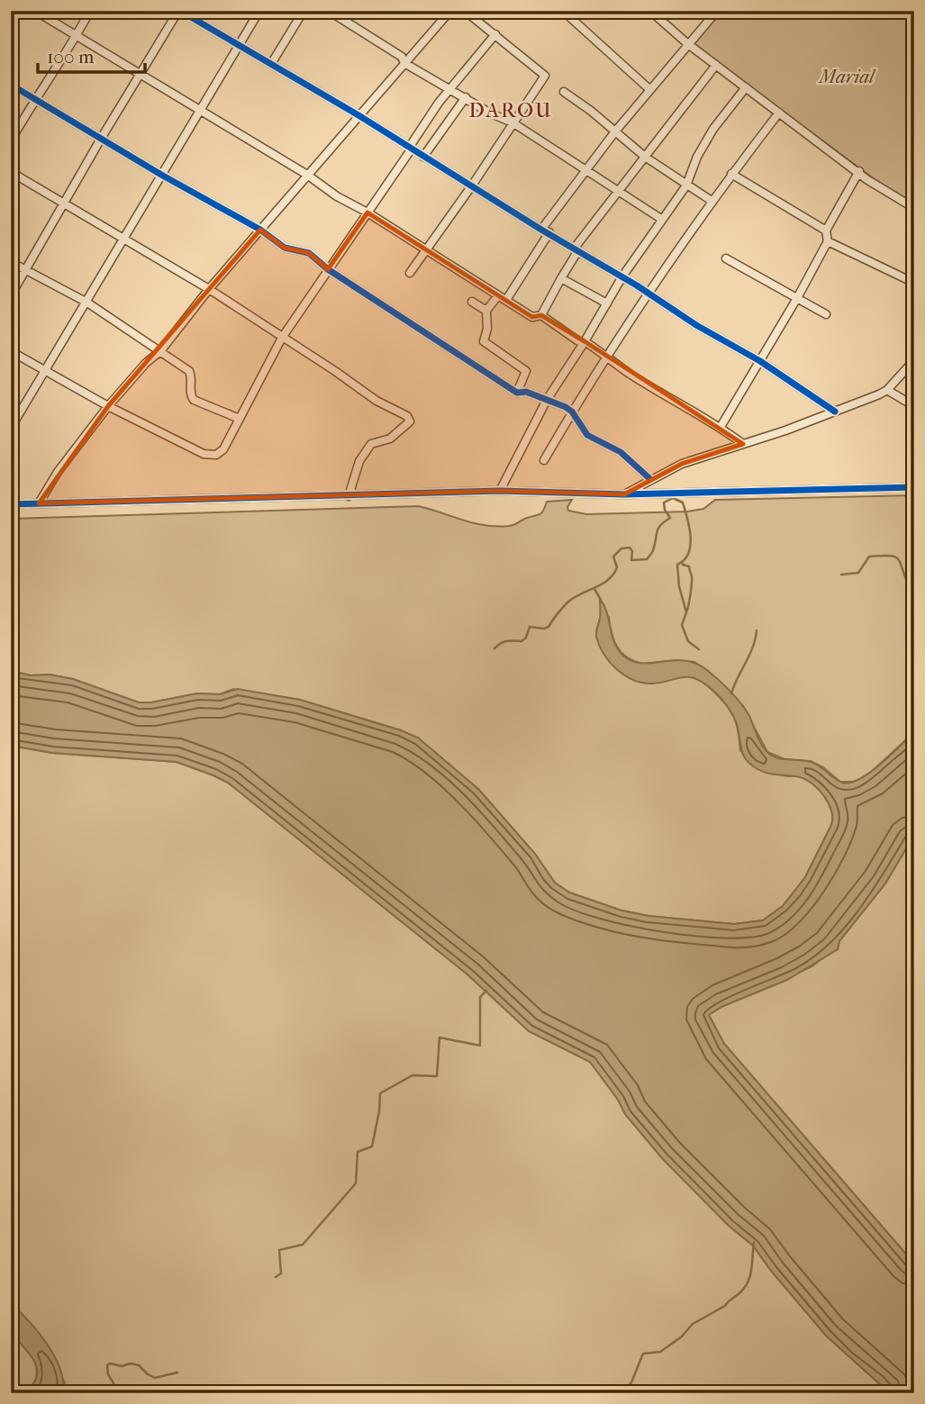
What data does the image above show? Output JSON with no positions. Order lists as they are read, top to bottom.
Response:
{
  "districts": ["DAROU"],
  "parks": ["Marial"],
  "scale_bar": "100 m"
}
